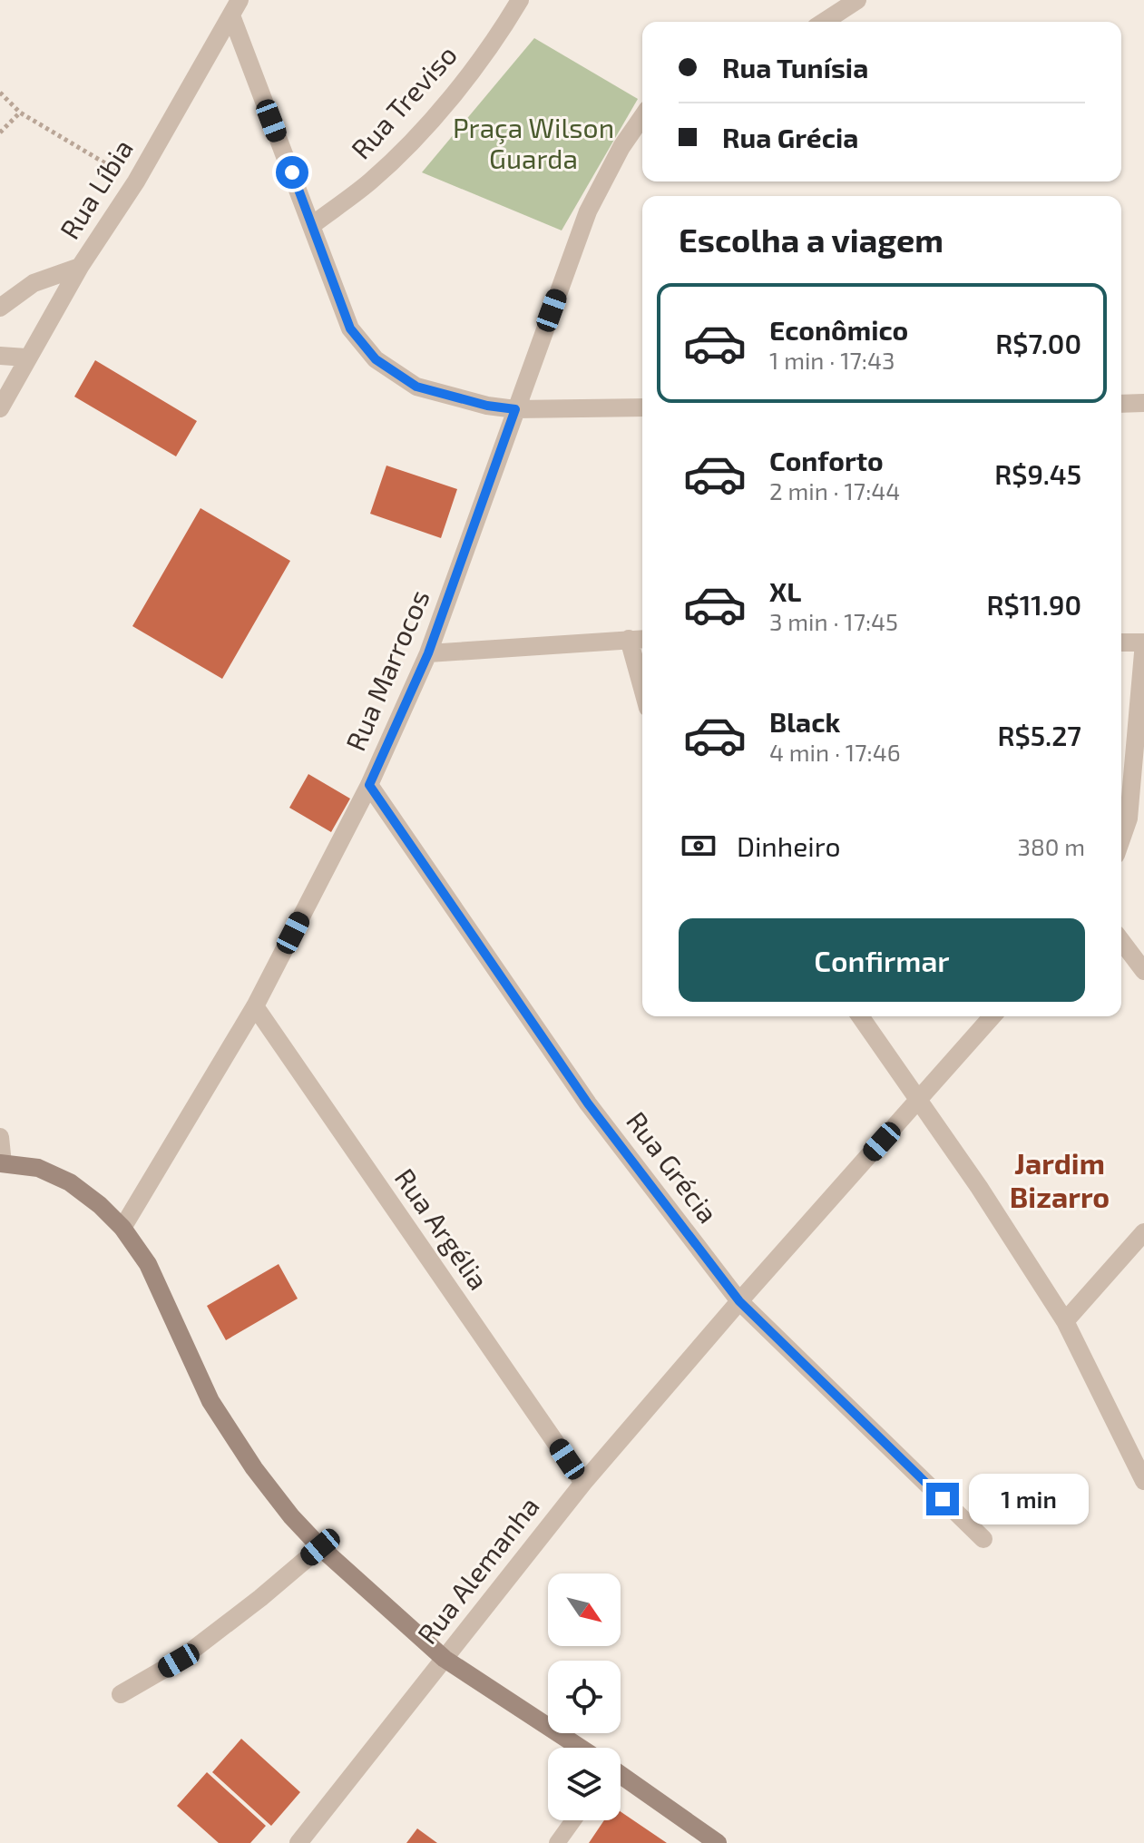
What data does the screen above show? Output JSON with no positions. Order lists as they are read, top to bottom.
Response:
{
  "streets": {
    "street": [
      "Rua Treviso",
      "Rua Líbia",
      "Rua Marrocos",
      "Rua Grécia",
      "Rua Argélia",
      "Rua Alemanha"
    ]
  },
  "crossings": [
    ["Rua Marrocos", "Rua Grécia"],
    ["Rua Marrocos", "Rua Argélia"],
    ["Rua Grécia", "Rua Alemanha"],
    ["Rua Argélia", "Rua Alemanha"]
  ],
  "districts": ["Jardim Bizarro"],
  "parks": ["Praça Wilson Guarda"],
  "north": "bottom right",
  "page": {
    "banner": ["Rua Tunísia", "Rua Grécia"],
    "heading": "Escolha a viagem",
    "list": [
      {
        "name": "Econômico",
        "note": "1 min · 17:43",
        "value": "R$7.00"
      },
      {
        "name": "Conforto",
        "note": "2 min · 17:44",
        "value": "R$9.45"
      },
      {
        "name": "XL",
        "note": "3 min · 17:45",
        "value": "R$11.90"
      },
      {
        "name": "Black",
        "note": "4 min · 17:46",
        "value": "R$5.27"
      }
    ],
    "pay": ["Dinheiro", "380 m"],
    "buttons": "Confirmar",
    "bubble": "1 min"
  }
}
